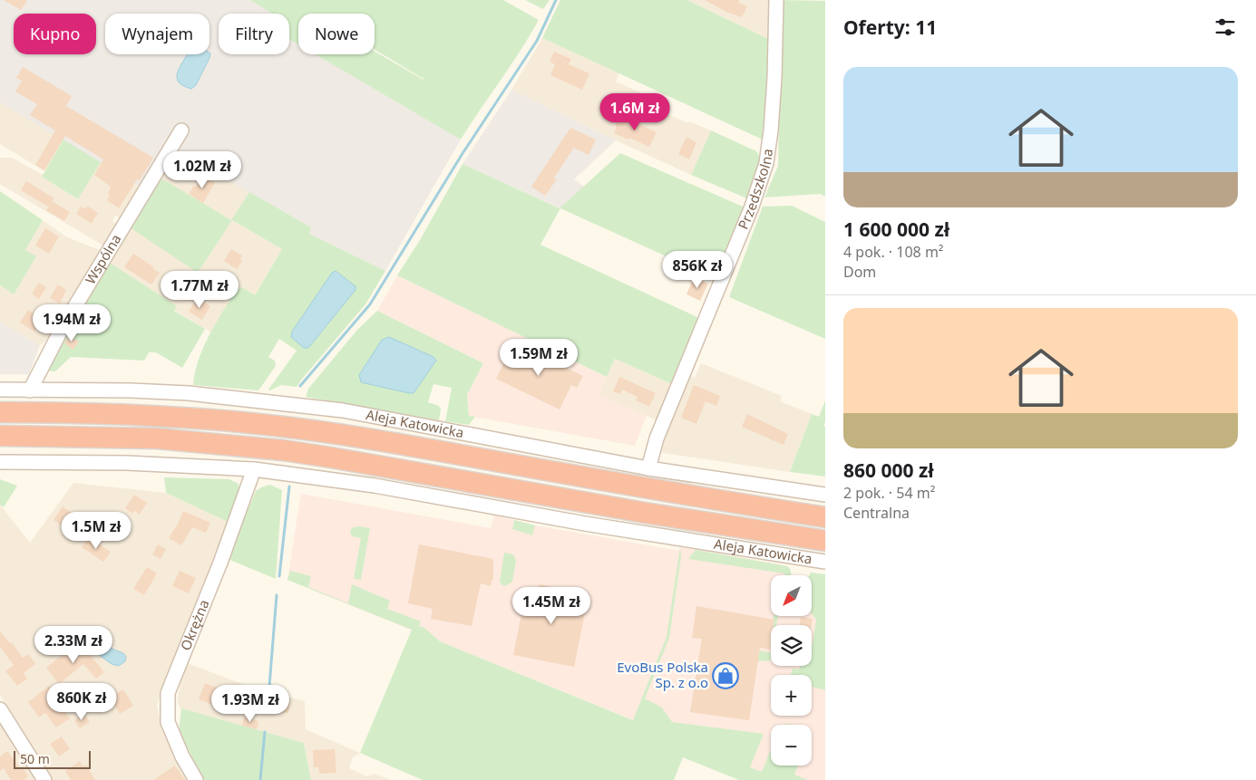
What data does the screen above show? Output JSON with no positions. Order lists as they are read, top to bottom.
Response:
{
  "streets": {
    "street": [
      "Przedszkolna",
      "Wspólna",
      "Aleja Katowicka",
      "Okrężna"
    ]
  },
  "crossings": [
    ["Przedszkolna", "Aleja Katowicka"],
    ["Wspólna", "Aleja Katowicka"],
    ["Aleja Katowicka", "Okrężna"]
  ],
  "places": {
    "shop": ["EvoBus Polska Sp. z o.o"]
  },
  "scale_bar": "50 m",
  "north": "bottom left",
  "page": {
    "heading": "Oferty: 11",
    "chip": [
      "Kupno",
      "Wynajem",
      "Filtry",
      "Nowe"
    ],
    "list": [
      {
        "name": "1 600 000 zł",
        "note": "4 pok. · 108 m² · Dom"
      },
      {
        "name": "860 000 zł",
        "note": "2 pok. · 54 m² · Centralna"
      }
    ],
    "price": [
      "1.6M zł",
      "1.02M zł",
      "856K zł",
      "1.77M zł",
      "1.94M zł",
      "1.59M zł",
      "1.5M zł",
      "1.45M zł",
      "2.33M zł",
      "860K zł",
      "1.93M zł"
    ],
    "map_buttons": ["+", "−"],
    "scale": "50 m"
  }
}
